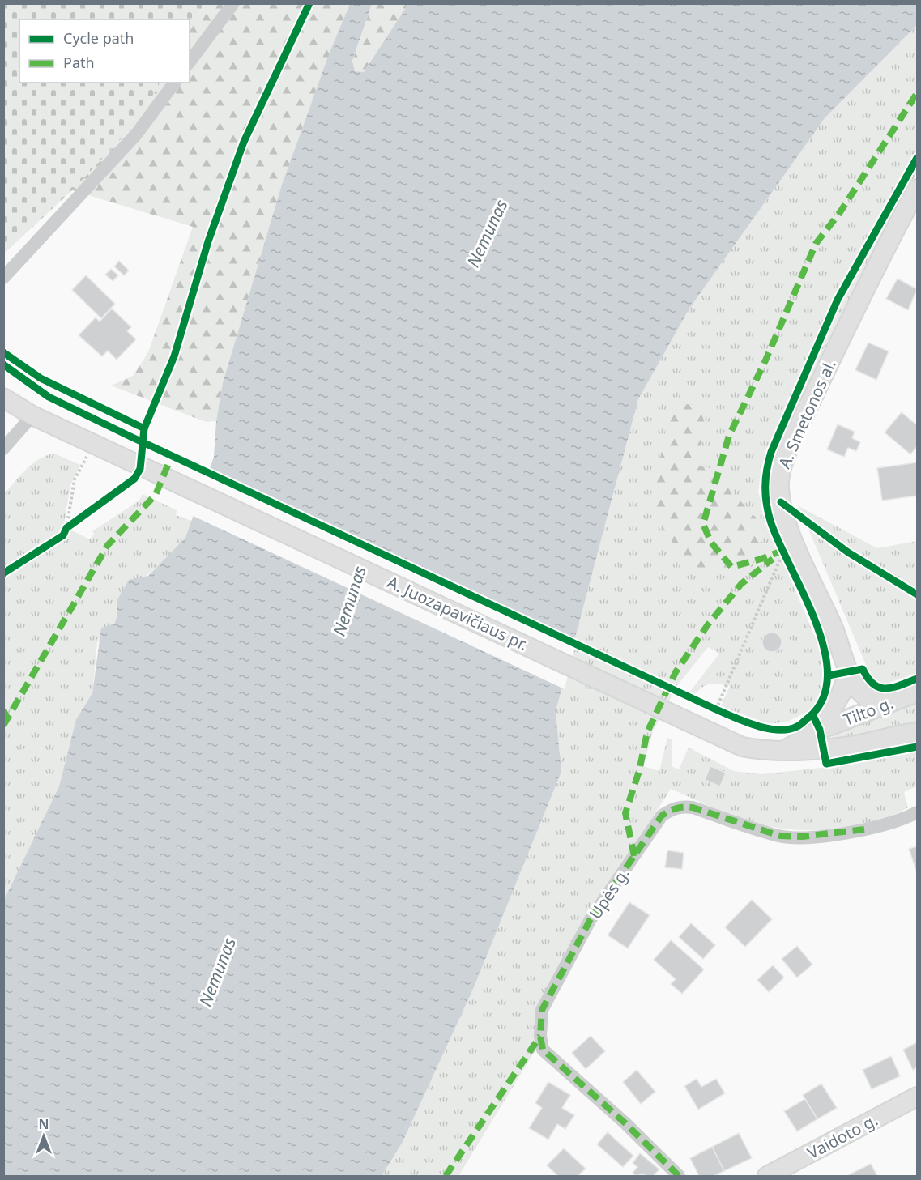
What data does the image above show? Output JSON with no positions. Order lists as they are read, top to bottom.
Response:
{
  "streets": {
    "main road": [
      "A. Smetonos al.",
      "A. Juozapavičiaus pr.",
      "Tilto g.",
      "Vaidoto g."
    ],
    "street": ["Upės g."]
  },
  "crossings": [
    ["A. Smetonos al.", "Tilto g."],
    ["A. Juozapavičiaus pr.", "Tilto g."]
  ],
  "water": ["Nemunas"],
  "legend": ["Cycle path", "Path"],
  "north": "top"
}
